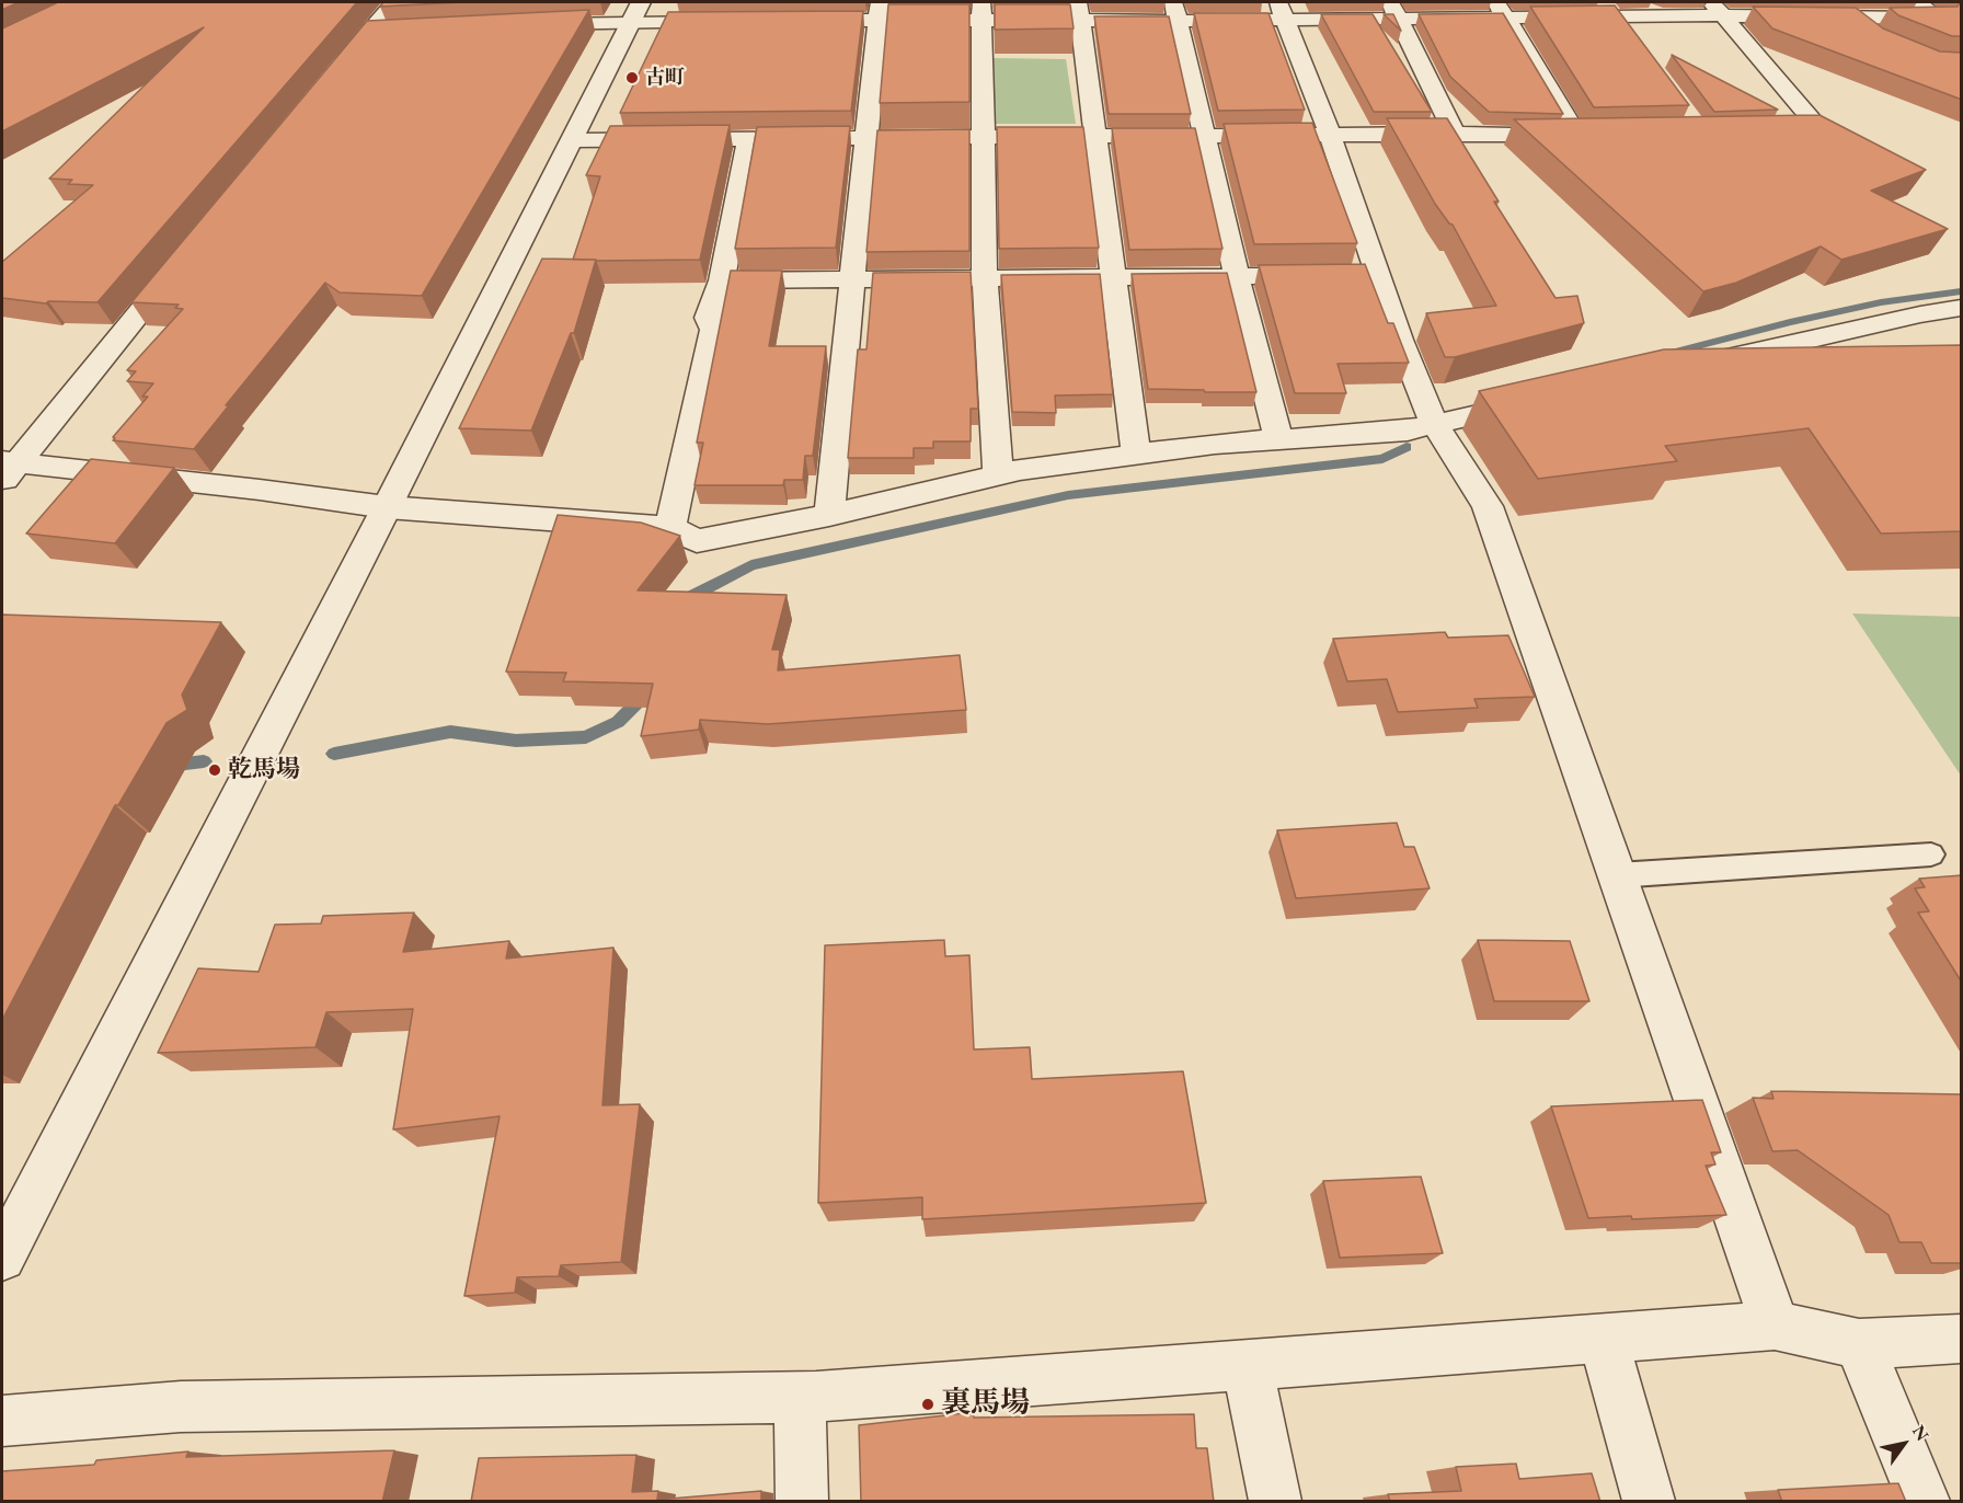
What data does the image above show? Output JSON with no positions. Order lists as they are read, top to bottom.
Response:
{
  "places": ["古町", "乾馬場", "裏馬場"],
  "north": "top right"
}
